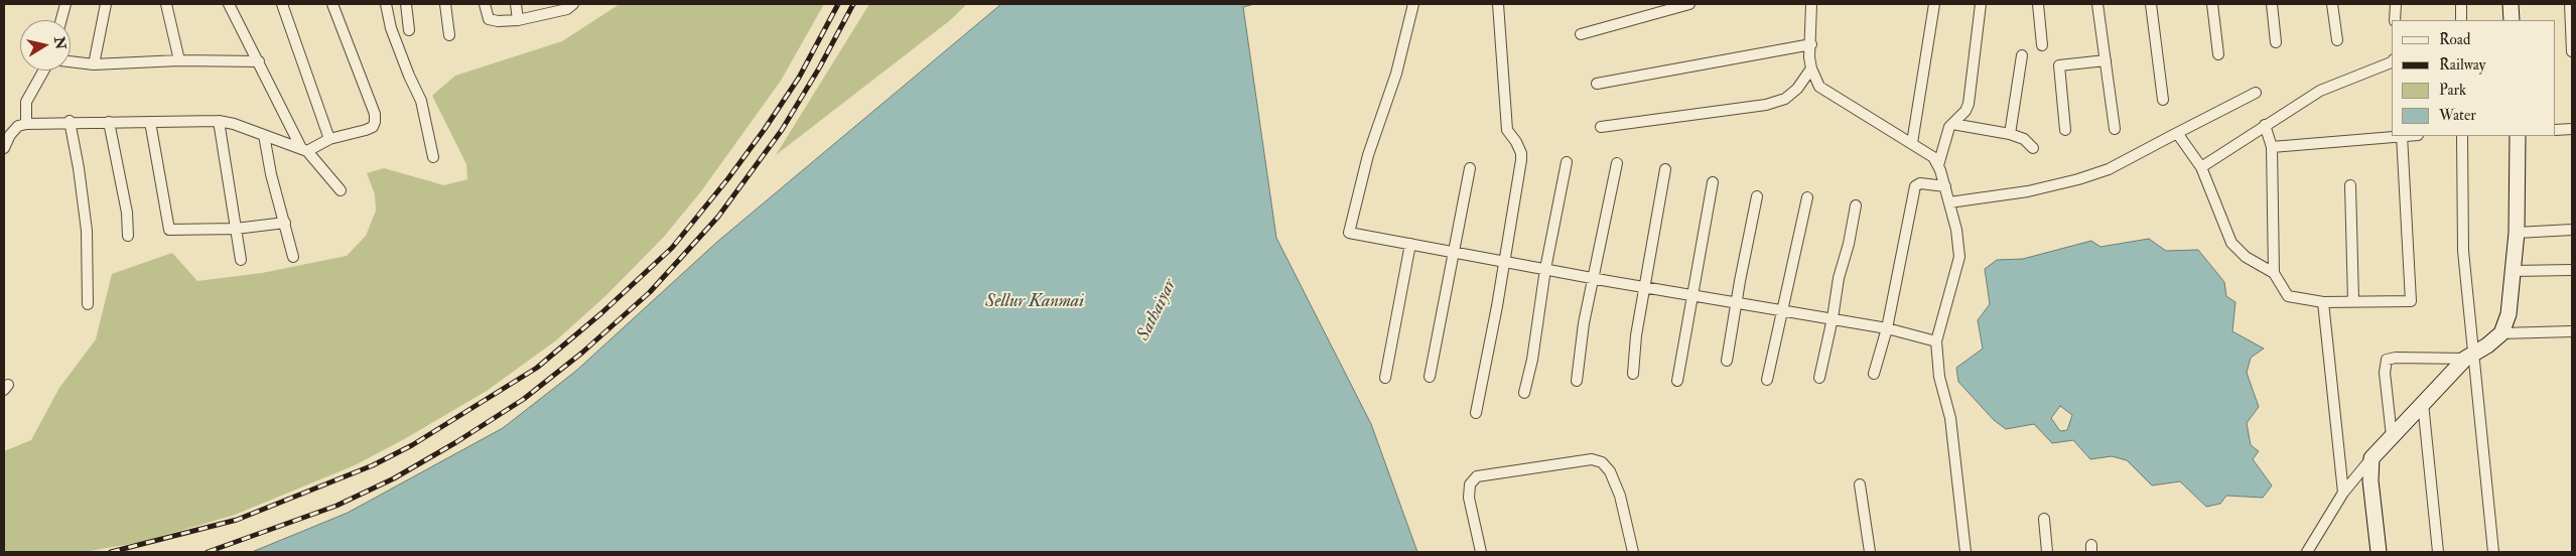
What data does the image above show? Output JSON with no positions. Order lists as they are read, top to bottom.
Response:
{
  "water": ["Sellur Kanmai", "Sathaiyar"],
  "legend": [
    "Road",
    "Railway",
    "Park",
    "Water"
  ],
  "north": "right"
}
